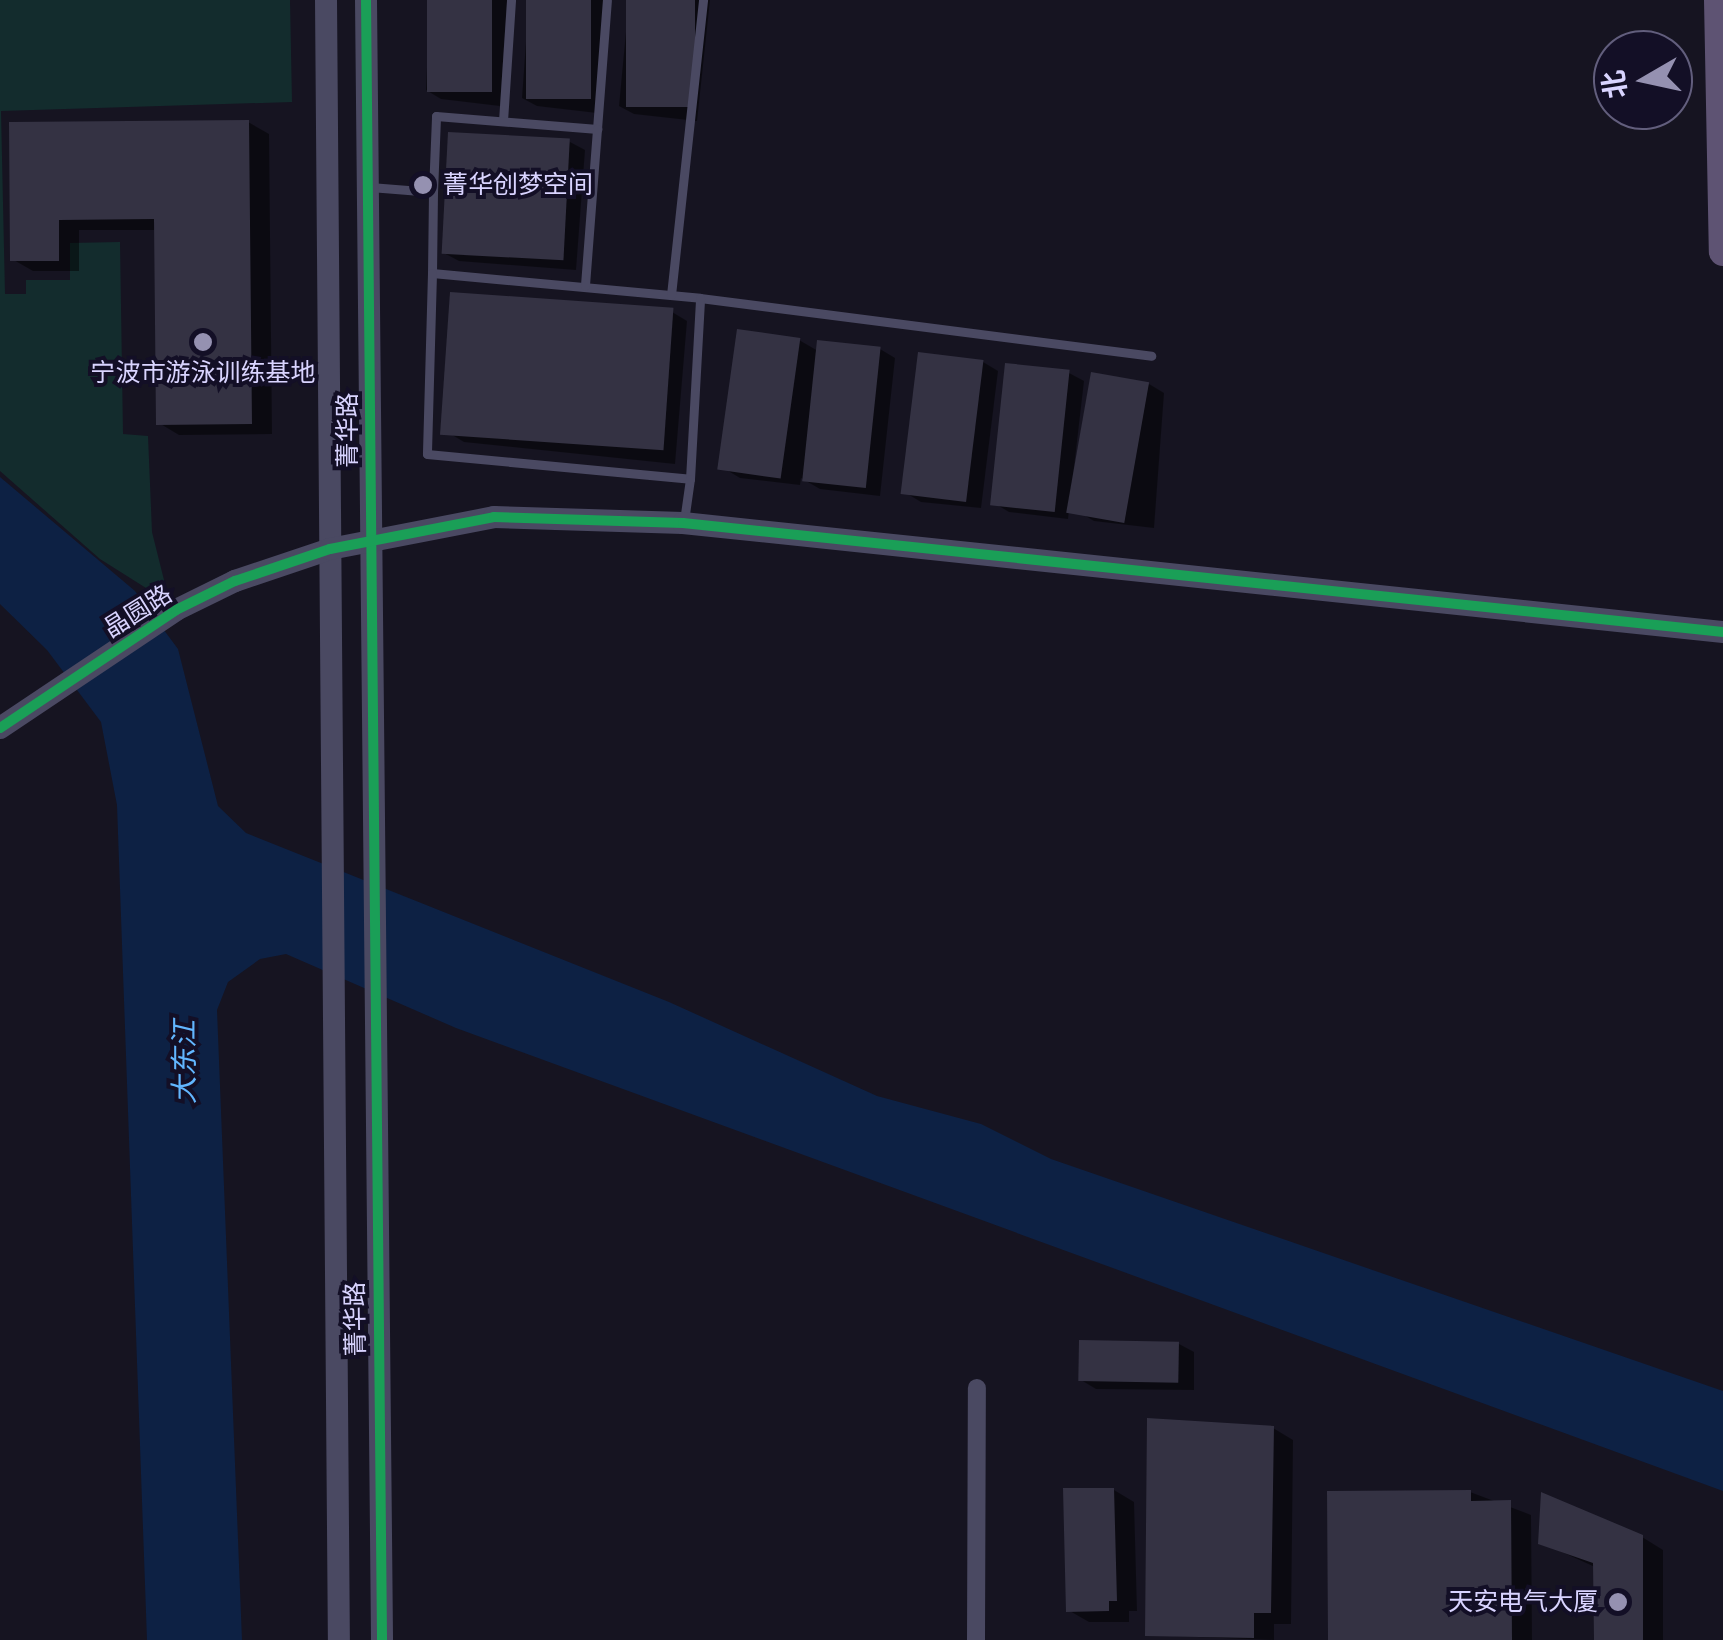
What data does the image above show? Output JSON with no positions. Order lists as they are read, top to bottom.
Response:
{
  "streets": {
    "street": ["菁华路", "晶圆路"]
  },
  "crossings": [
    ["菁华路", "晶圆路"]
  ],
  "water": ["大东江"],
  "places": ["菁华创梦空间", "宁波市游泳训练基地", "天安电气大厦"],
  "north": "left"
}
